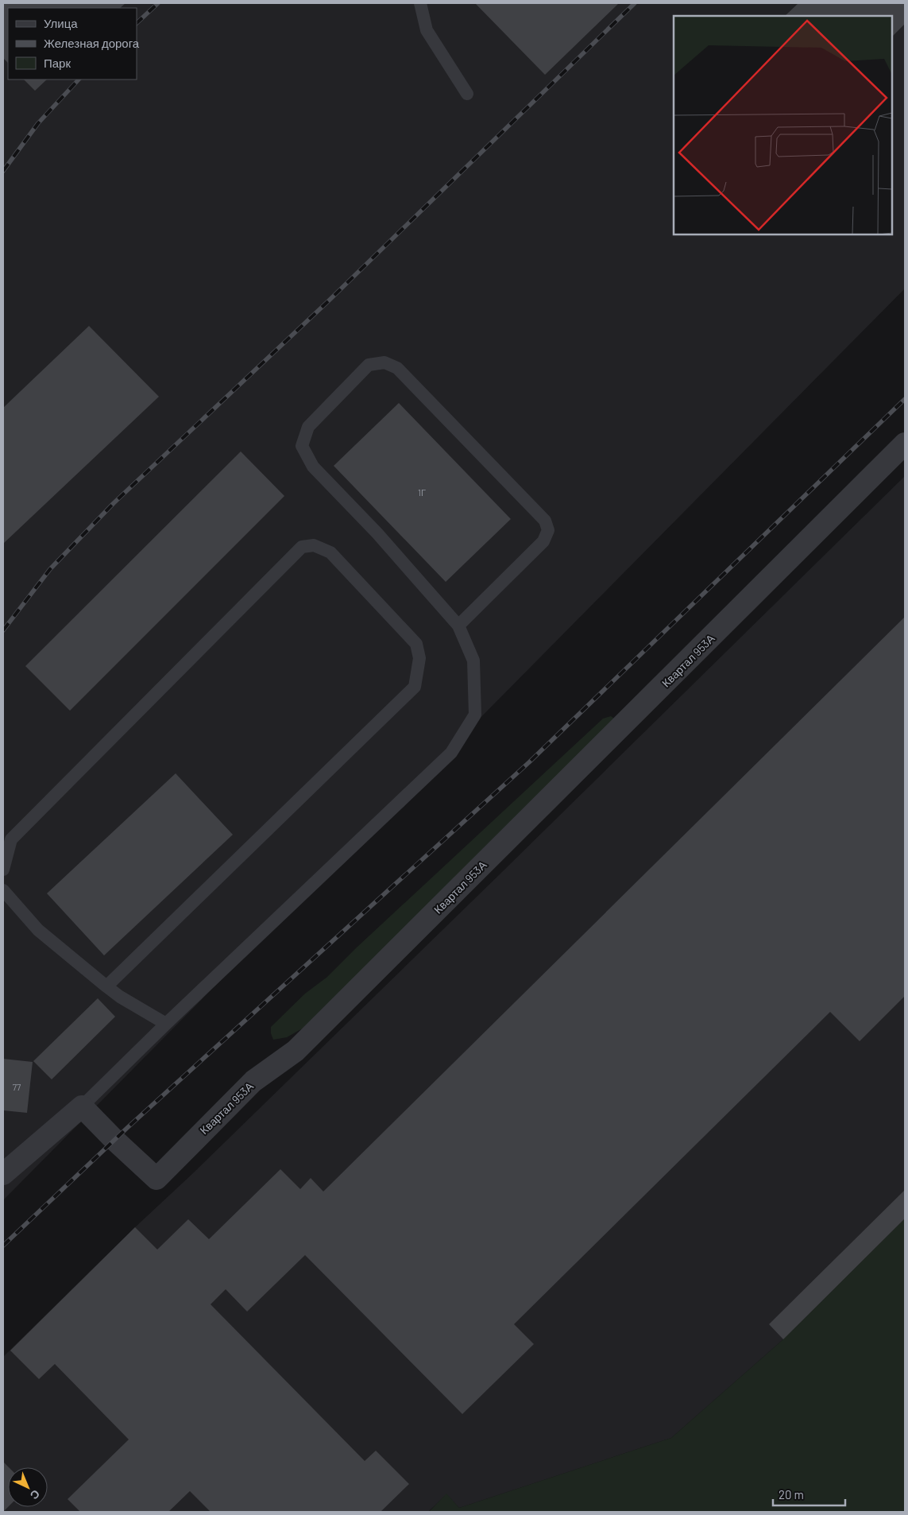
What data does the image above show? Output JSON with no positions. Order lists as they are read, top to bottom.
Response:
{
  "streets": {
    "street": ["Квартал 953А"]
  },
  "house_numbers": ["1Г", "77"],
  "legend": ["Улица", "Железная дорога", "Парк"],
  "scale_bar": "20 m",
  "north": "bottom right"
}
